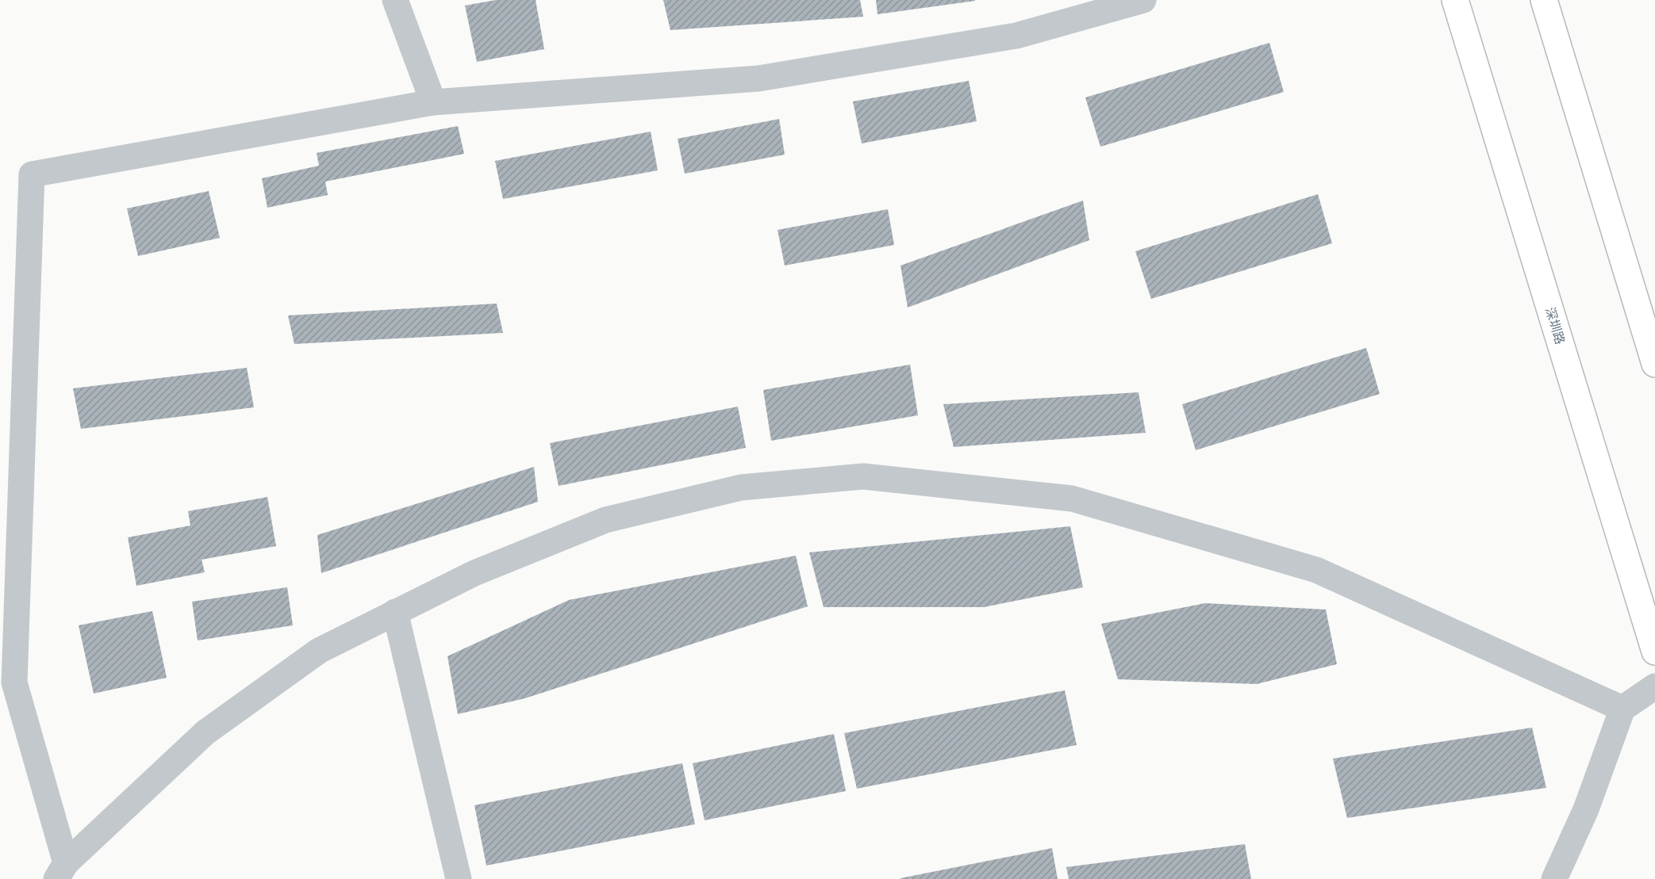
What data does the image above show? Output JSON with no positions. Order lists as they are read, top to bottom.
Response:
{
  "streets": {
    "main road": ["深圳路"]
  }
}
